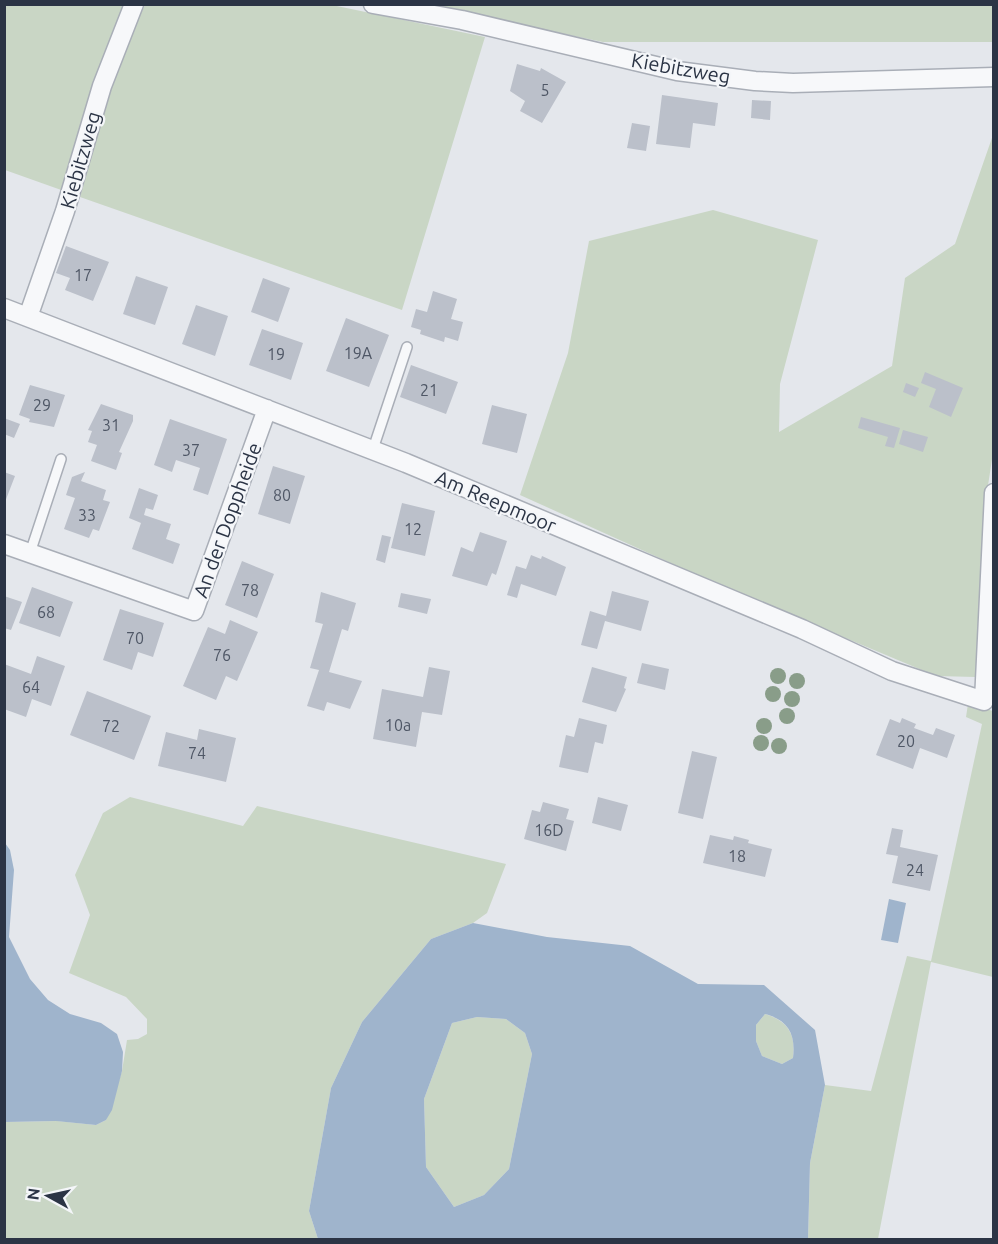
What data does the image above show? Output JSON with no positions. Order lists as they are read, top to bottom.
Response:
{
  "streets": {
    "street": ["Kiebitzweg", "Am Reepmoor", "An der Doppheide"]
  },
  "crossings": [
    ["Kiebitzweg", "Am Reepmoor"],
    ["Am Reepmoor", "An der Doppheide"]
  ],
  "house_numbers": [
    "5",
    "17",
    "19A",
    "19",
    "21",
    "29",
    "31",
    "37",
    "80",
    "33",
    "12",
    "78",
    "68",
    "70",
    "76",
    "64",
    "10a",
    "72",
    "20",
    "74",
    "16D",
    "18",
    "24"
  ],
  "north": "left"
}
